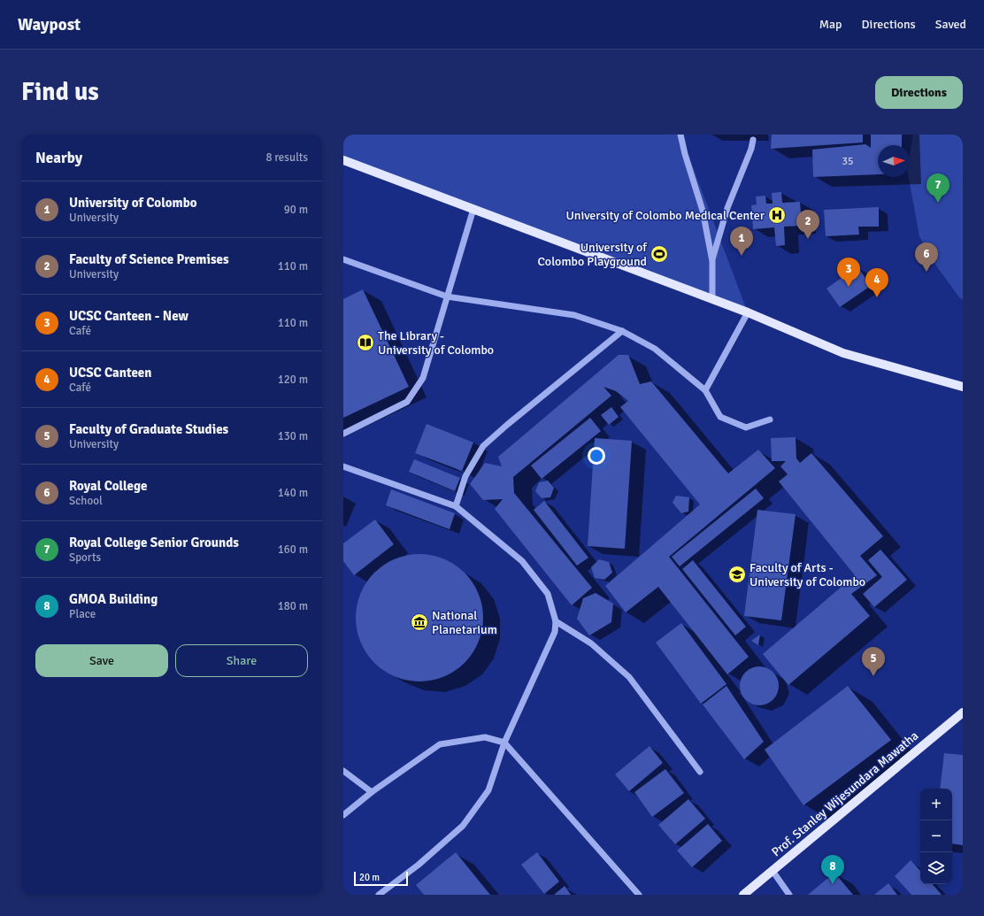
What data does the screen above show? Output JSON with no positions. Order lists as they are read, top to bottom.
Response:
{
  "streets": {
    "main road": ["Prof. Stanley Wijesundara Mawatha"]
  },
  "places": {
    "hospital": ["University of Colombo Medical Center"],
    "sports": ["University of Colombo Playground"],
    "library": ["The Library - University of Colombo"],
    "school or university": ["Faculty of Arts - University of Colombo"],
    "museum": ["National Planetarium"]
  },
  "house_numbers": ["35"],
  "scale_bar": "20 m",
  "north": "right",
  "page": {
    "header": "Waypost",
    "nav": ["Map", "Directions", "Saved"],
    "buttons": [
      "Directions",
      ["Save", "Share"]
    ],
    "title": "Find us",
    "heading": ["Nearby", "8 results"],
    "pins": [
      "7",
      "2",
      "1",
      "6",
      "3",
      "4",
      "5",
      "8"
    ],
    "list": [
      {
        "mark": "1",
        "name": "University of Colombo",
        "note": "University",
        "value": "90 m"
      },
      {
        "mark": "2",
        "name": "Faculty of Science Premises",
        "note": "University",
        "value": "110 m"
      },
      {
        "mark": "3",
        "name": "UCSC Canteen - New",
        "note": "Café",
        "value": "110 m"
      },
      {
        "mark": "4",
        "name": "UCSC Canteen",
        "note": "Café",
        "value": "120 m"
      },
      {
        "mark": "5",
        "name": "Faculty of Graduate Studies",
        "note": "University",
        "value": "130 m"
      },
      {
        "mark": "6",
        "name": "Royal College",
        "note": "School",
        "value": "140 m"
      },
      {
        "mark": "7",
        "name": "Royal College Senior Grounds",
        "note": "Sports",
        "value": "160 m"
      },
      {
        "mark": "8",
        "name": "GMOA Building",
        "note": "Place",
        "value": "180 m"
      }
    ],
    "map_buttons": ["+", "−"],
    "scale": "20 m"
  }
}
